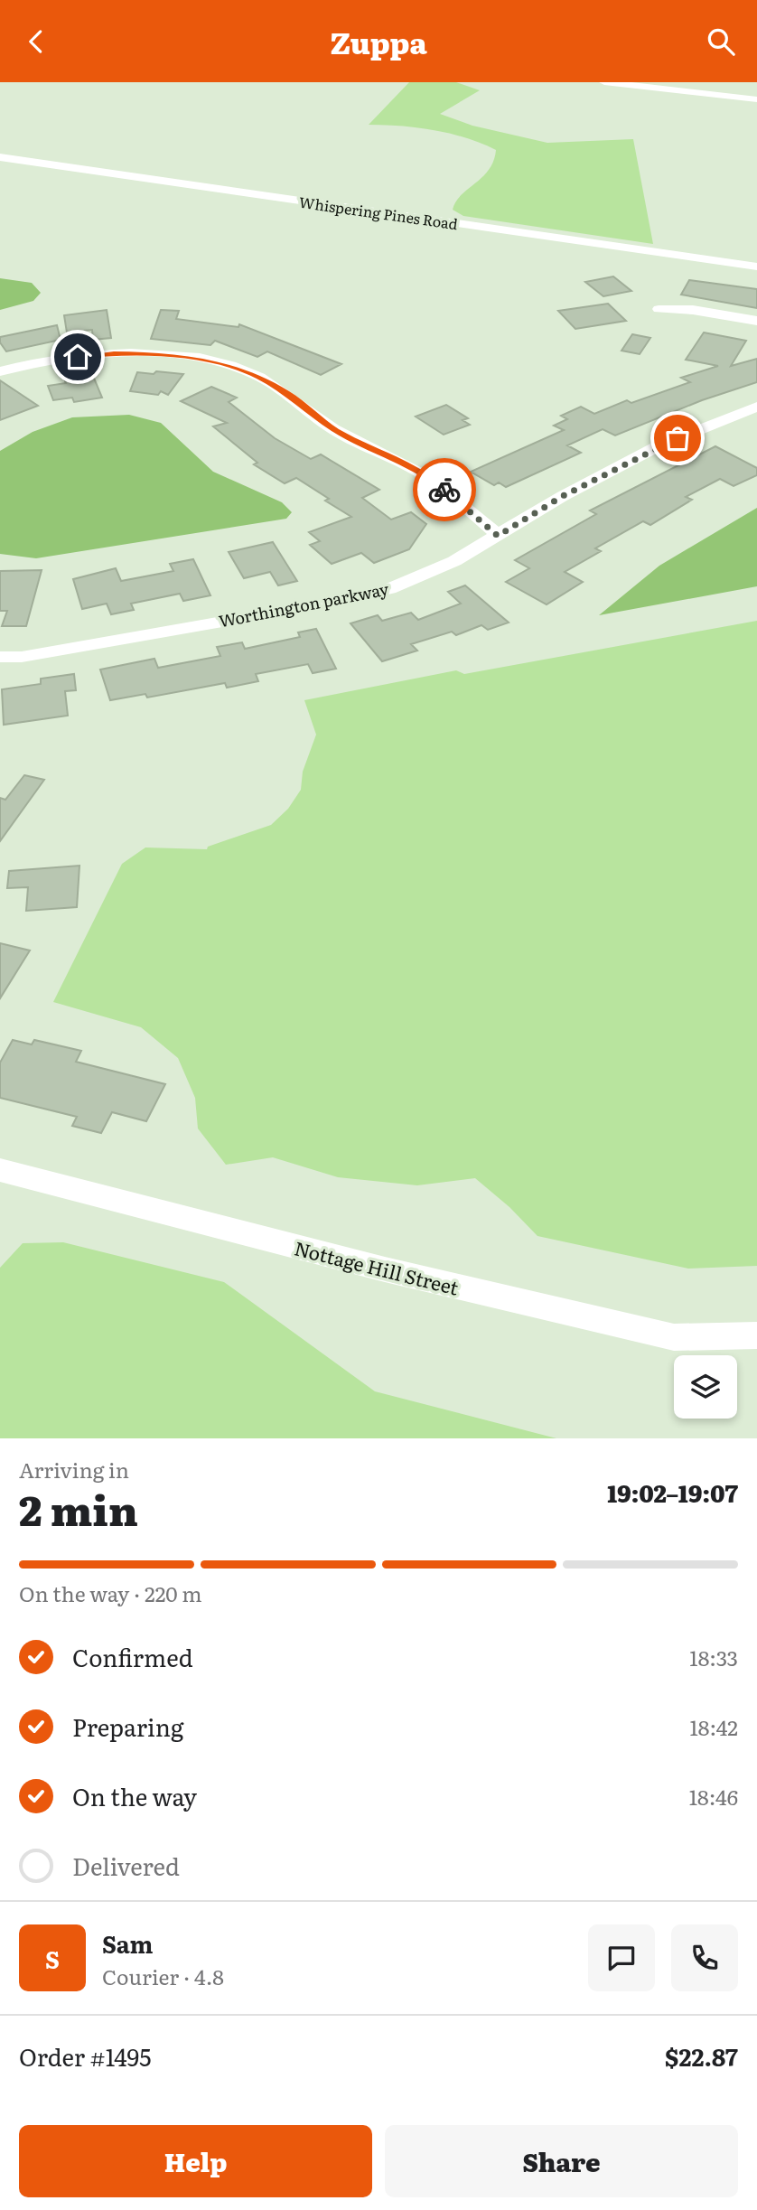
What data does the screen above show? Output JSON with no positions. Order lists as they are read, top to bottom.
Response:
{
  "streets": {
    "street": ["Whispering Pines Road", "Worthington parkway", "Nottage Hill Street"]
  },
  "page": {
    "header": "Zuppa",
    "heading": ["2 min", "Arriving in", "19:02–19:07"],
    "panel": [
      "Sam",
      "Courier · 4.8",
      "Order #1495",
      "$22.87"
    ],
    "bar": "On the way · 220 m",
    "list": [
      ["Confirmed", "18:33"],
      ["Preparing", "18:42"],
      ["On the way", "18:46"],
      "Delivered"
    ],
    "round": "S",
    "buttons": ["Help", "Share"]
  }
}
